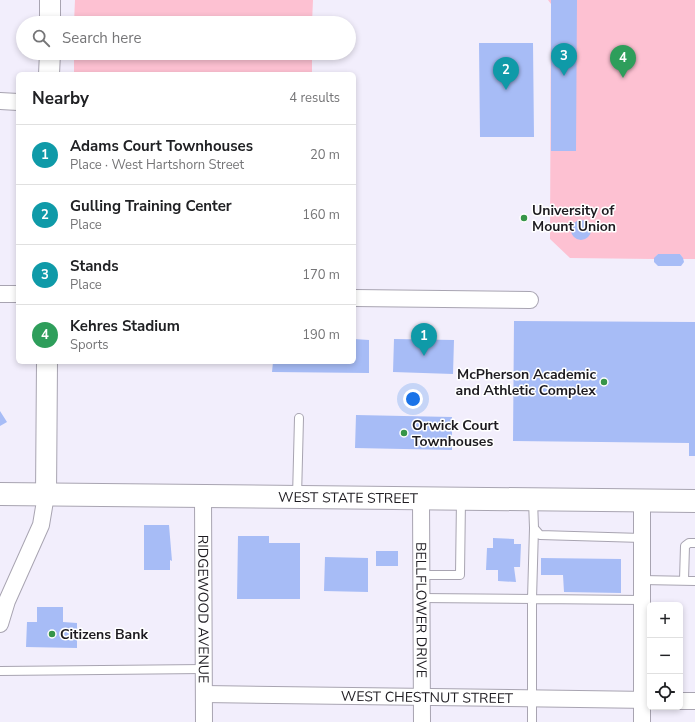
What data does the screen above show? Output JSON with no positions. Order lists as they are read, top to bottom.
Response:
{
  "streets": {
    "highway": ["WEST STATE STREET"],
    "street": ["RIDGEWOOD AVENUE", "BELLFLOWER DRIVE", "WEST CHESTNUT STREET"]
  },
  "crossings": [
    ["WEST STATE STREET", "RIDGEWOOD AVENUE"],
    ["WEST STATE STREET", "BELLFLOWER DRIVE"],
    ["RIDGEWOOD AVENUE", "WEST CHESTNUT STREET"],
    ["BELLFLOWER DRIVE", "WEST CHESTNUT STREET"]
  ],
  "places": [
    "University of Mount Union",
    "McPherson Academic and Athletic Complex",
    "Orwick Court Townhouses",
    "Citizens Bank"
  ],
  "page": {
    "search": "Search here",
    "pins": [
      "3",
      "4",
      "2",
      "1"
    ],
    "heading": ["Nearby", "4 results"],
    "list": [
      {
        "mark": "1",
        "name": "Adams Court Townhouses",
        "note": "Place · West Hartshorn Street",
        "value": "20 m"
      },
      {
        "mark": "2",
        "name": "Gulling Training Center",
        "note": "Place",
        "value": "160 m"
      },
      {
        "mark": "3",
        "name": "Stands",
        "note": "Place",
        "value": "170 m"
      },
      {
        "mark": "4",
        "name": "Kehres Stadium",
        "note": "Sports",
        "value": "190 m"
      }
    ],
    "map_buttons": ["+", "−"]
  }
}
